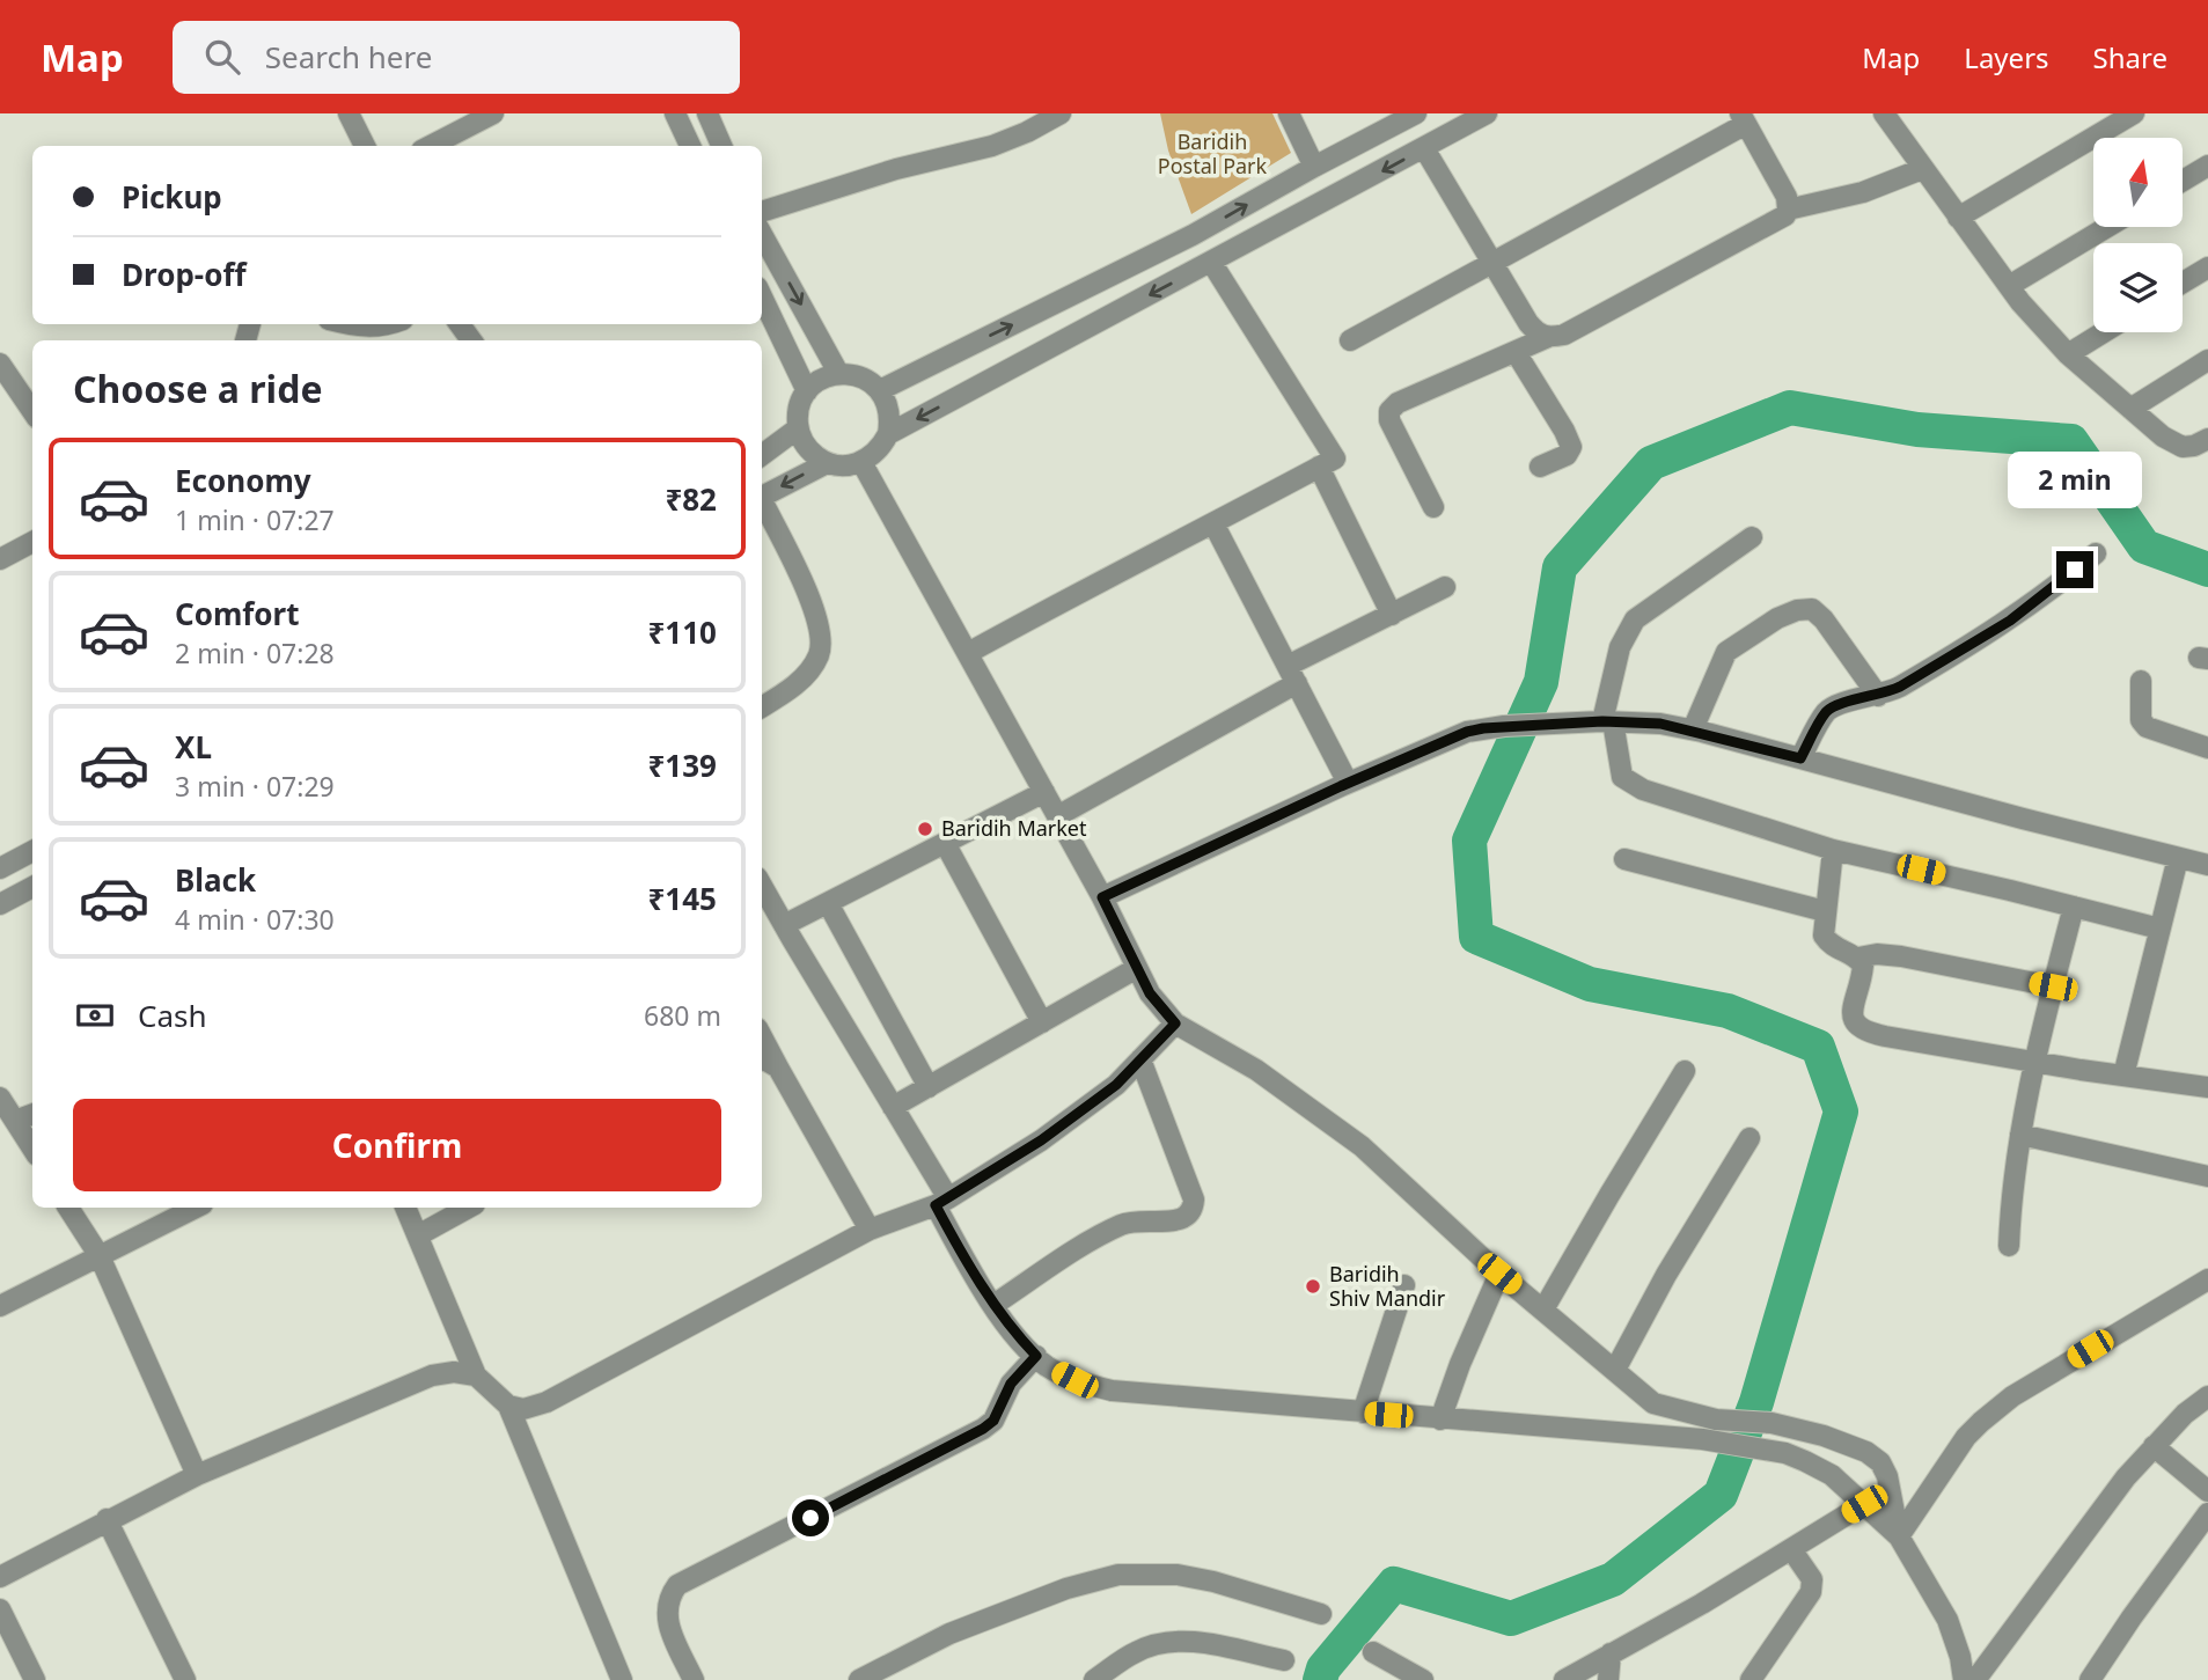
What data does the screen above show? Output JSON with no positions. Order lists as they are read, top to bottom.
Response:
{
  "parks": ["Baridih Postal Park"],
  "places": ["Baridih Market", "Baridih Shiv Mandir"],
  "north": "top",
  "page": {
    "header": "Map",
    "search": "Search here",
    "nav": ["Map", "Layers", "Share"],
    "banner": ["Pickup", "Drop-off"],
    "heading": "Choose a ride",
    "list": [
      {
        "name": "Economy",
        "note": "1 min · 07:27",
        "value": "₹82"
      },
      {
        "name": "Comfort",
        "note": "2 min · 07:28",
        "value": "₹110"
      },
      {
        "name": "XL",
        "note": "3 min · 07:29",
        "value": "₹139"
      },
      {
        "name": "Black",
        "note": "4 min · 07:30",
        "value": "₹145"
      }
    ],
    "bubble": "2 min",
    "pay": ["Cash", "680 m"],
    "buttons": "Confirm"
  }
}
